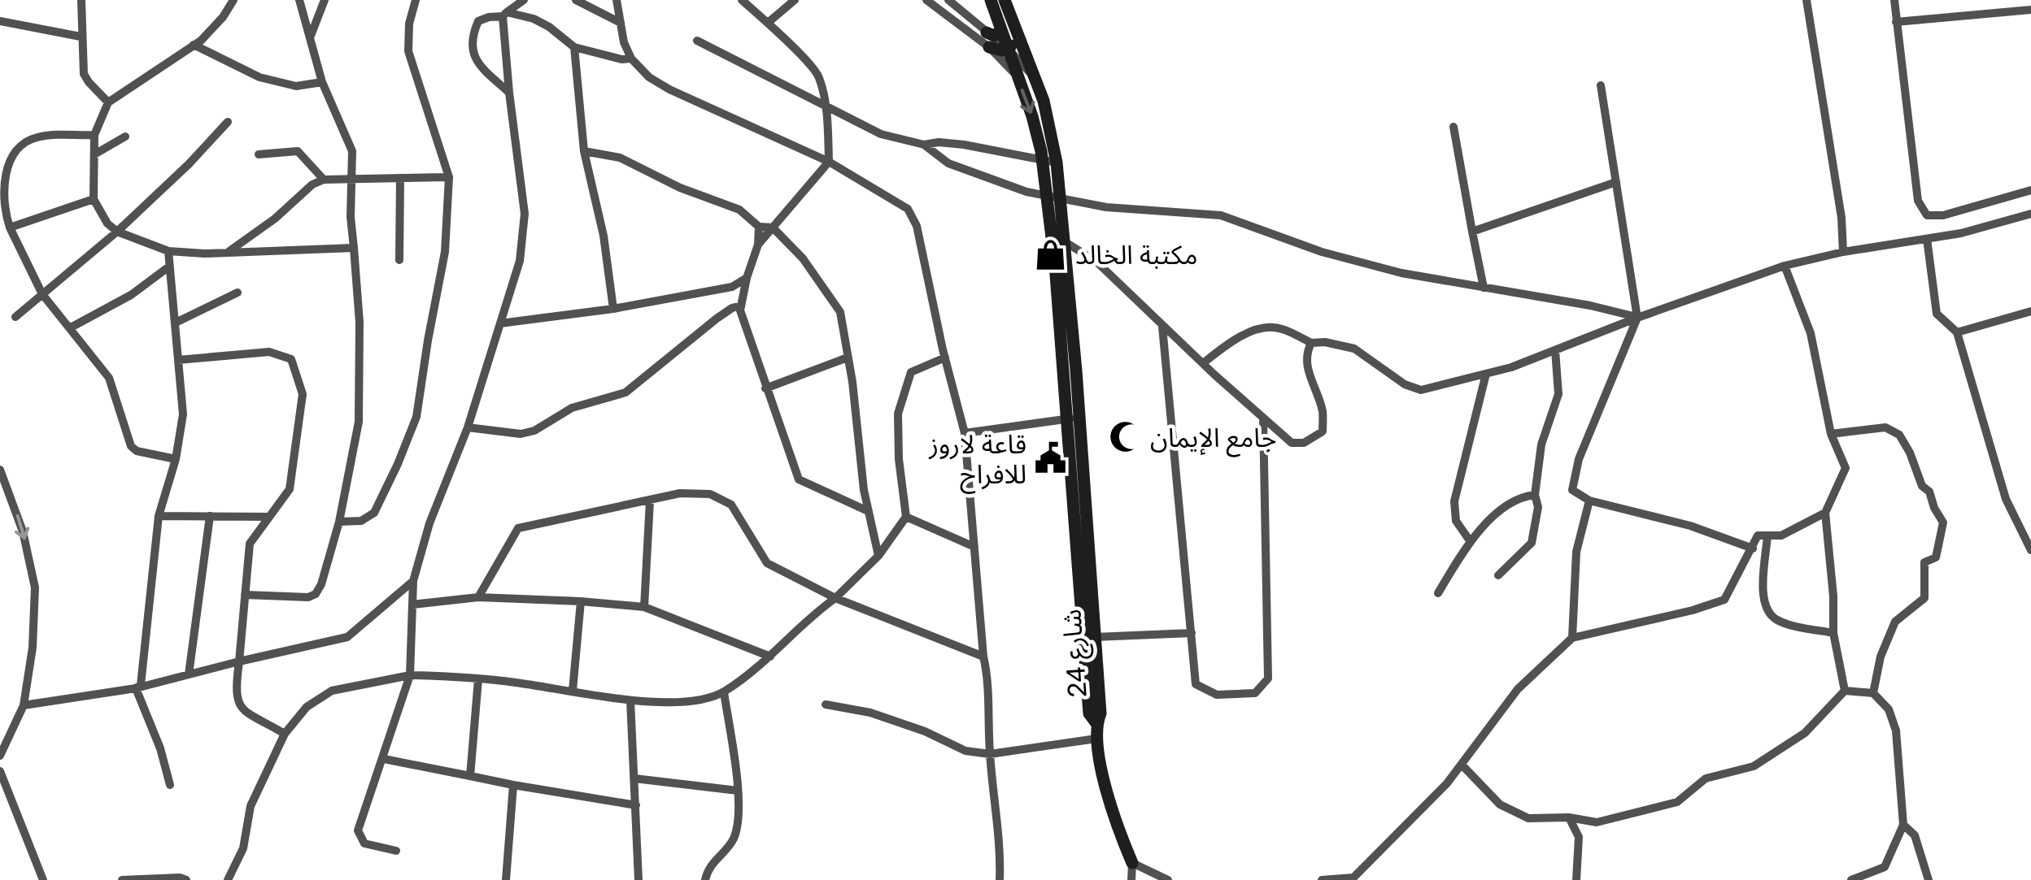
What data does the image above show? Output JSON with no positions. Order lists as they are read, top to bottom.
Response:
{
  "streets": {
    "street": ["شارع 24"]
  },
  "places": {
    "shop": ["مكتبة الخالد"],
    "mosque": ["جامع الإيمان"],
    "public building": ["قاعة لاروز للافراح"]
  }
}
